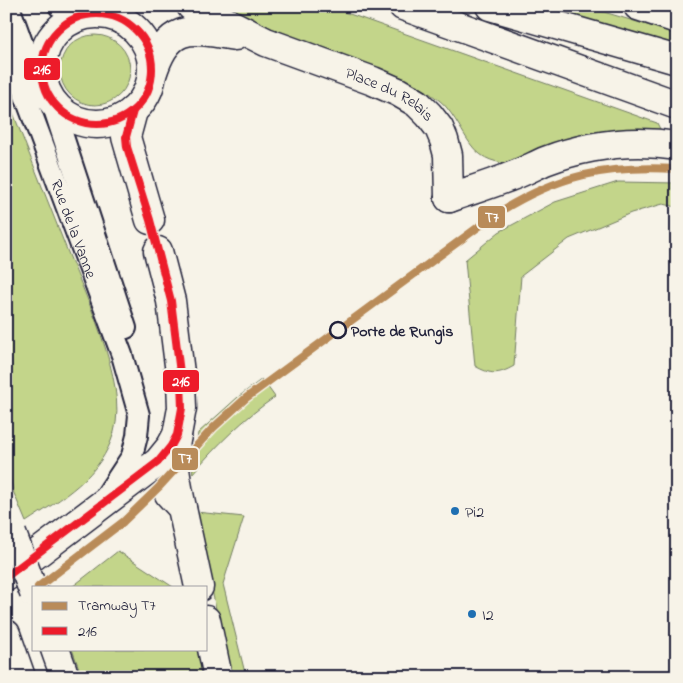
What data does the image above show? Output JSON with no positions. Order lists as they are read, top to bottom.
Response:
{
  "streets": {
    "main road": ["Place du Relais"],
    "street": ["Rue de la Vanne"]
  },
  "crossings": [
    ["Place du Relais", "Rue de la Vanne"]
  ],
  "places": ["Porte de Rungis", "Pi2", "I2"],
  "lines": ["transit line 216", "tram line T7"],
  "legend": ["Tramway T7", "216"]
}
